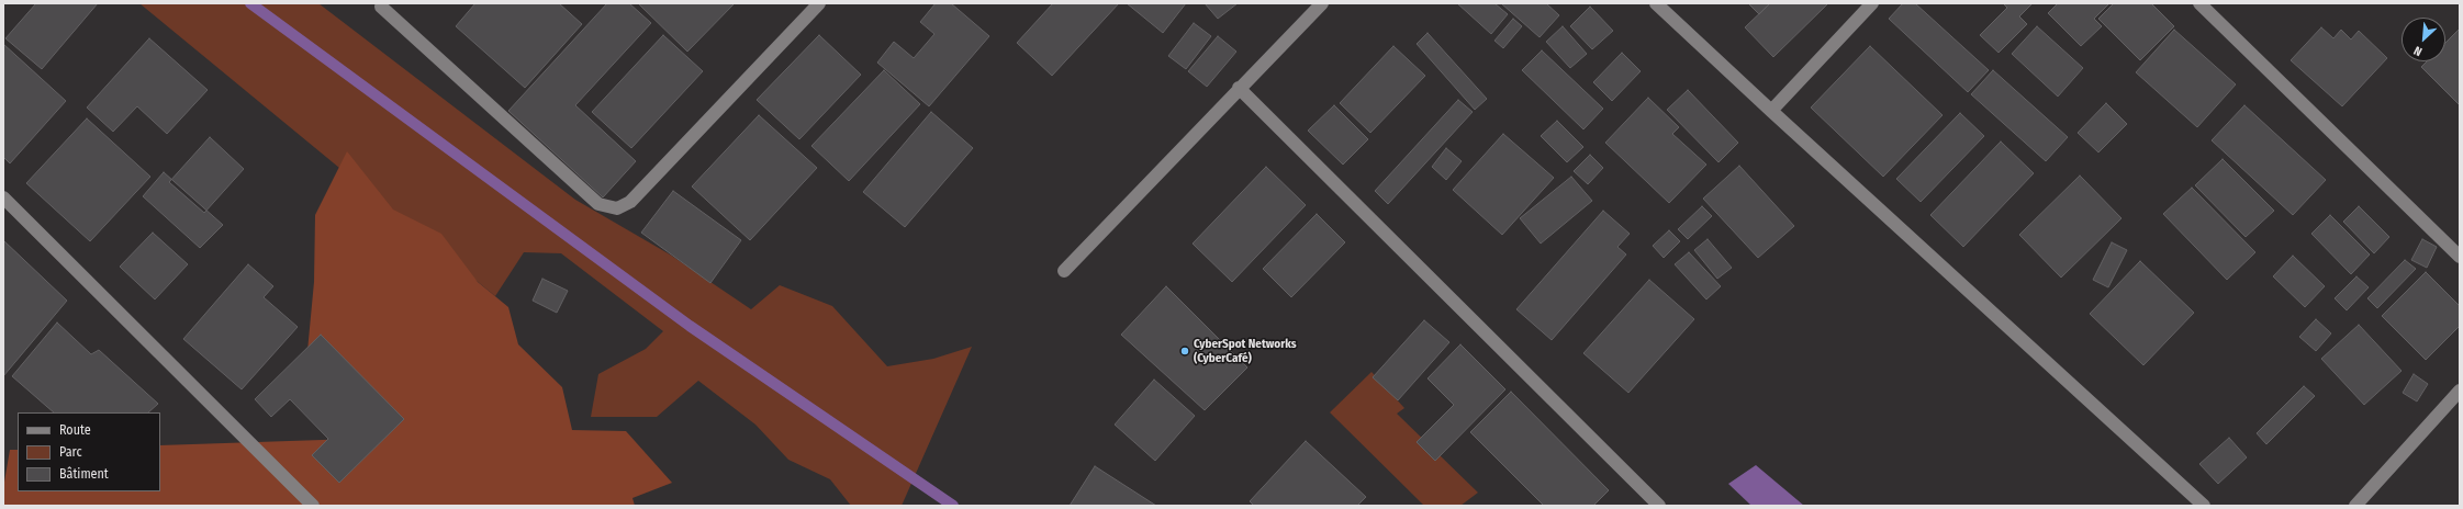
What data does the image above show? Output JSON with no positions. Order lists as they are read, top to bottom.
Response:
{
  "places": ["CyberSpot Networks (CyberCafé)"],
  "legend": ["Route", "Parc", "Bâtiment"],
  "north": "bottom left"
}
